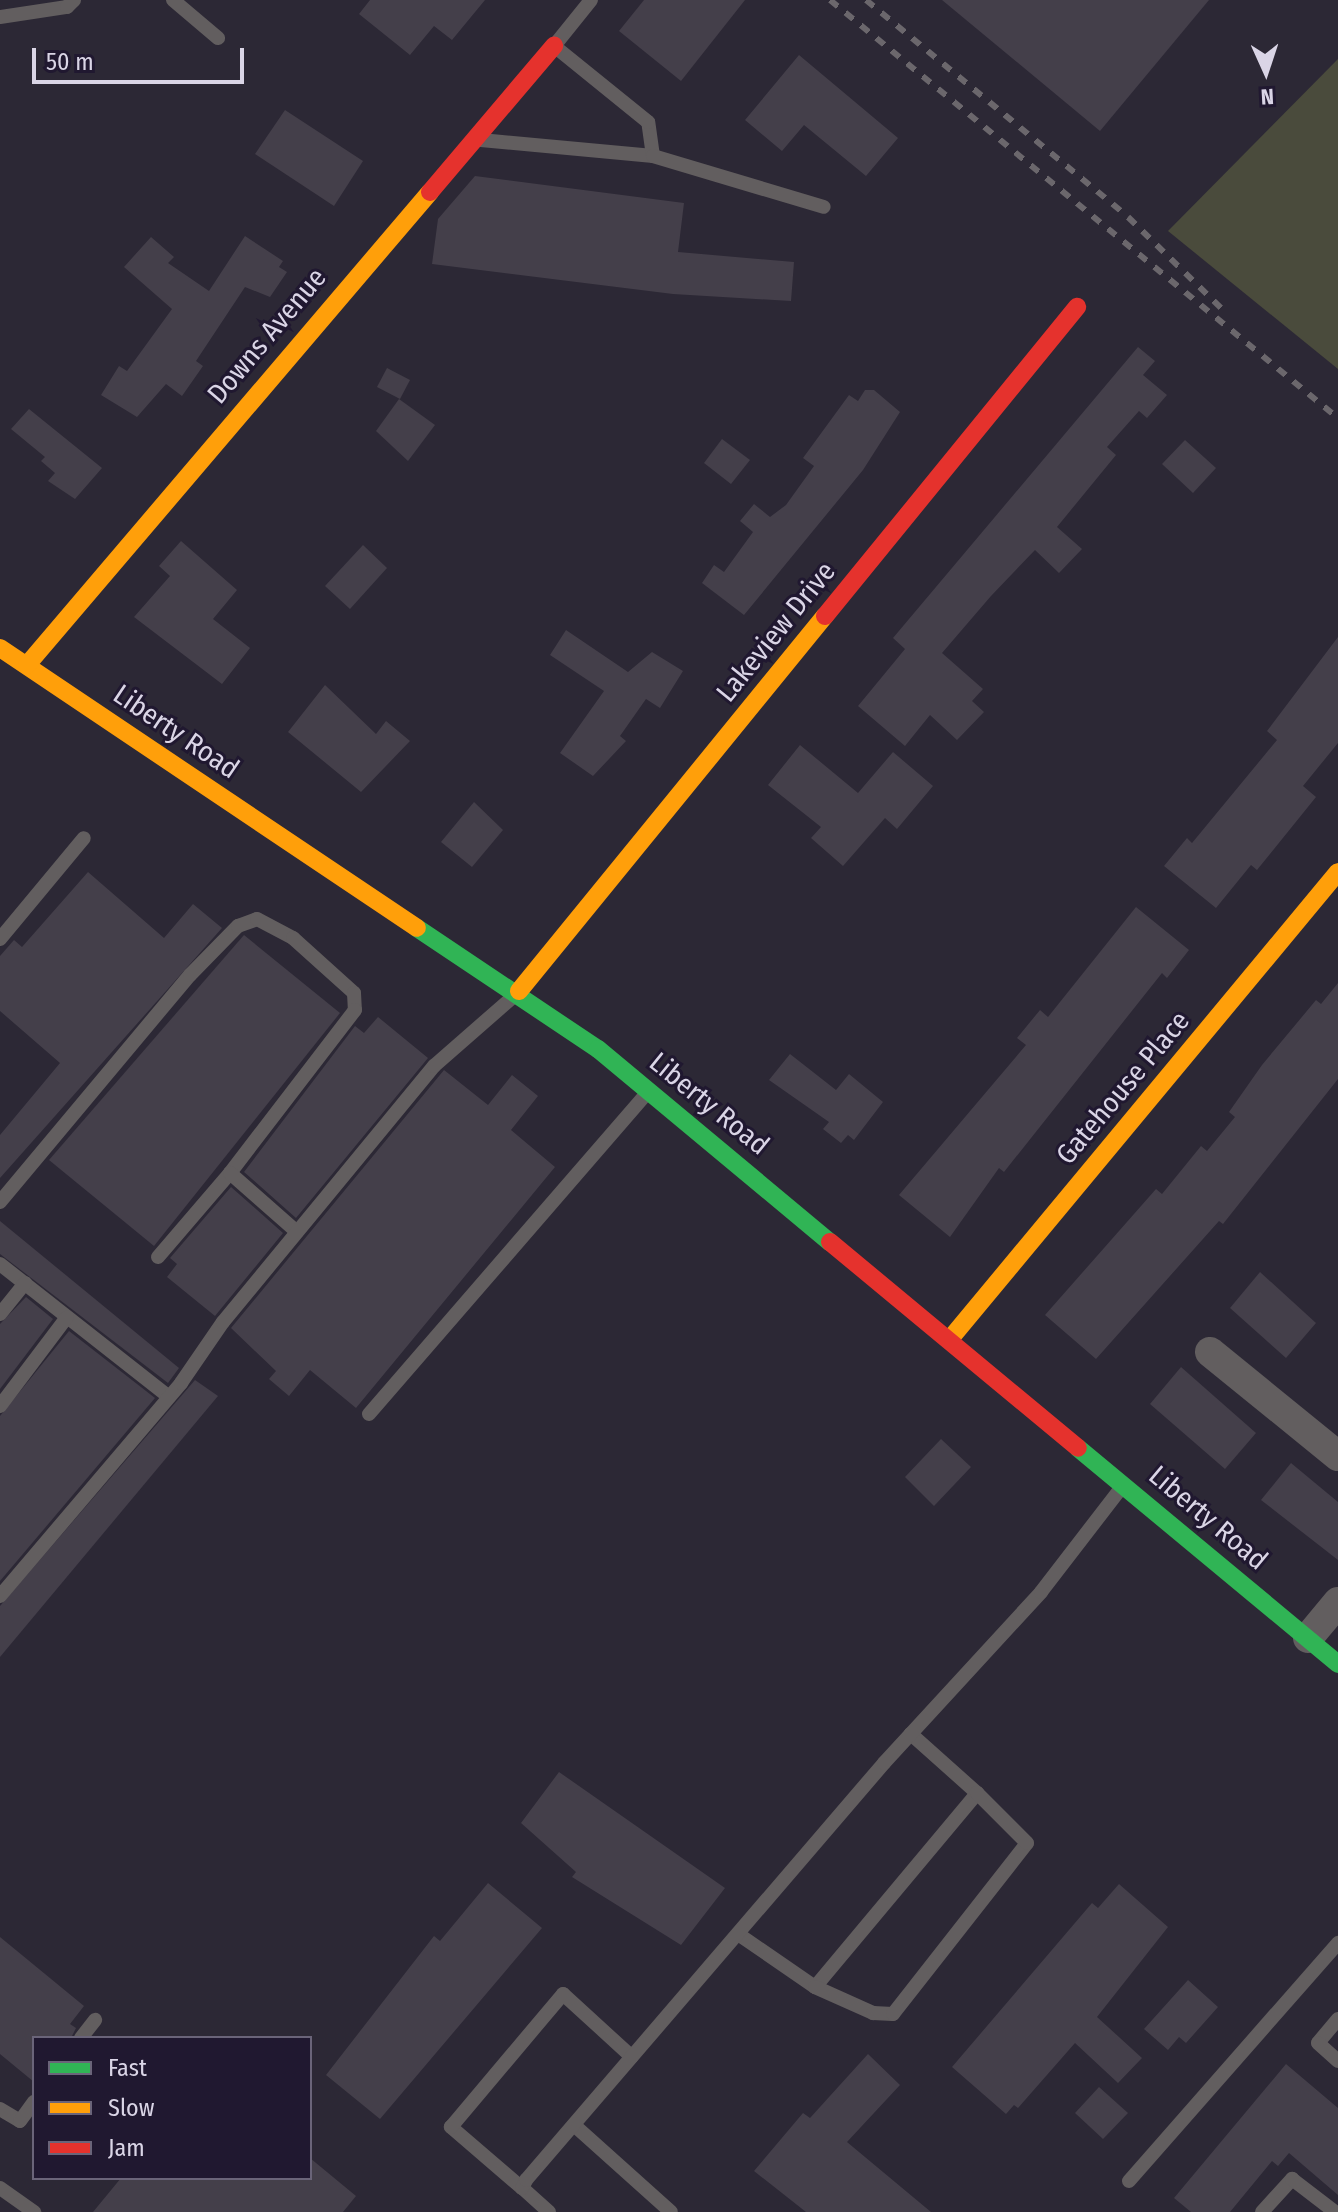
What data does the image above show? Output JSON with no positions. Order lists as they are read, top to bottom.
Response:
{
  "streets": {
    "street": [
      "Downs Avenue",
      "Lakeview Drive",
      "Liberty Road",
      "Gatehouse Place"
    ]
  },
  "crossings": [
    ["Downs Avenue", "Liberty Road"],
    ["Lakeview Drive", "Liberty Road"],
    ["Liberty Road", "Gatehouse Place"]
  ],
  "legend": ["Fast", "Slow", "Jam"],
  "scale_bar": "50 m",
  "north": "bottom"
}
